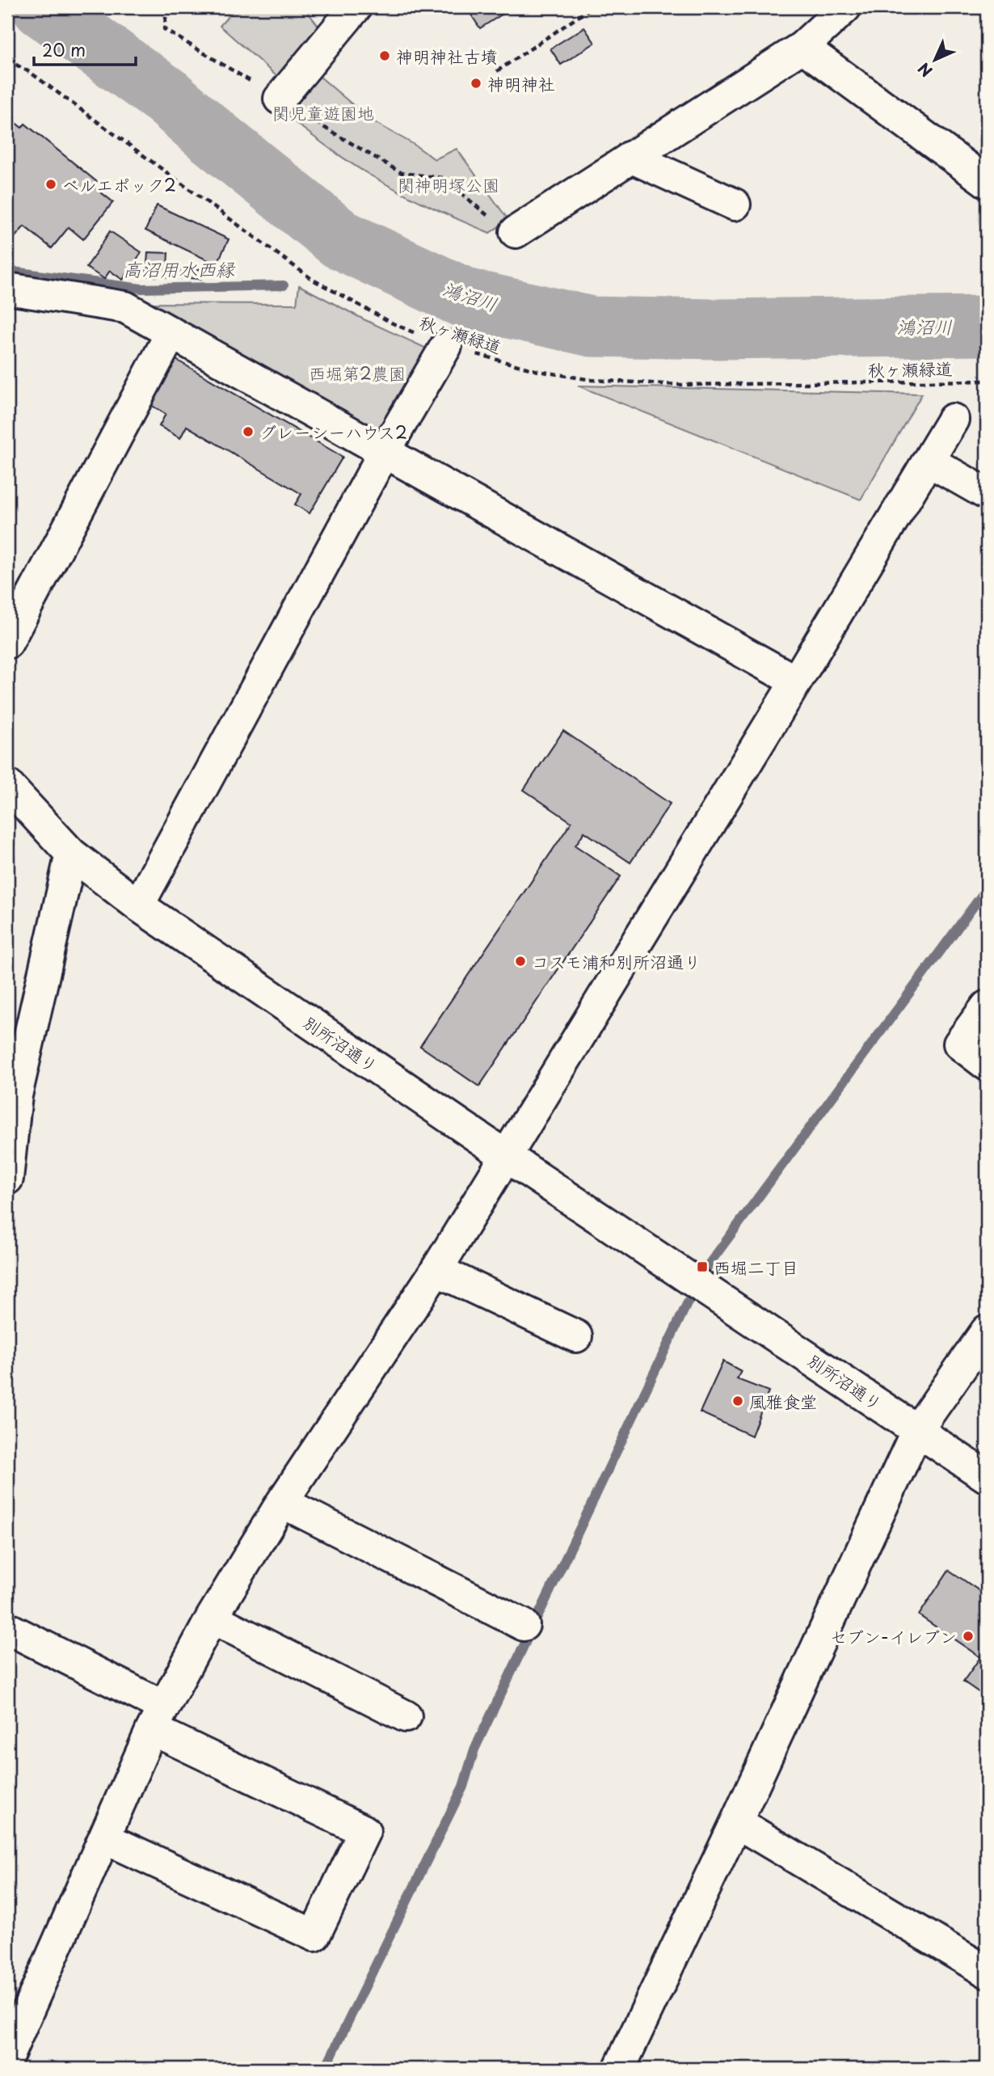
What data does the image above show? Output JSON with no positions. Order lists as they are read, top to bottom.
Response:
{
  "streets": {
    "street": ["別所沼通り"],
    "path": ["秋ヶ瀬緑道"]
  },
  "water": ["高沼用水西縁", "鴻沼川"],
  "parks": ["関児童遊園地", "関神明塚公園", "西堀第2農園"],
  "places": {
    "other": [
      "神明神社古墳",
      "神明神社",
      "ベルエポック2",
      "グレーシーハウス2",
      "コスモ浦和別所沼通り",
      "風雅食堂",
      "セブン-イレブン"
    ],
    "transit": ["西堀二丁目"]
  },
  "scale_bar": "20 m",
  "north": "bottom left"
}
